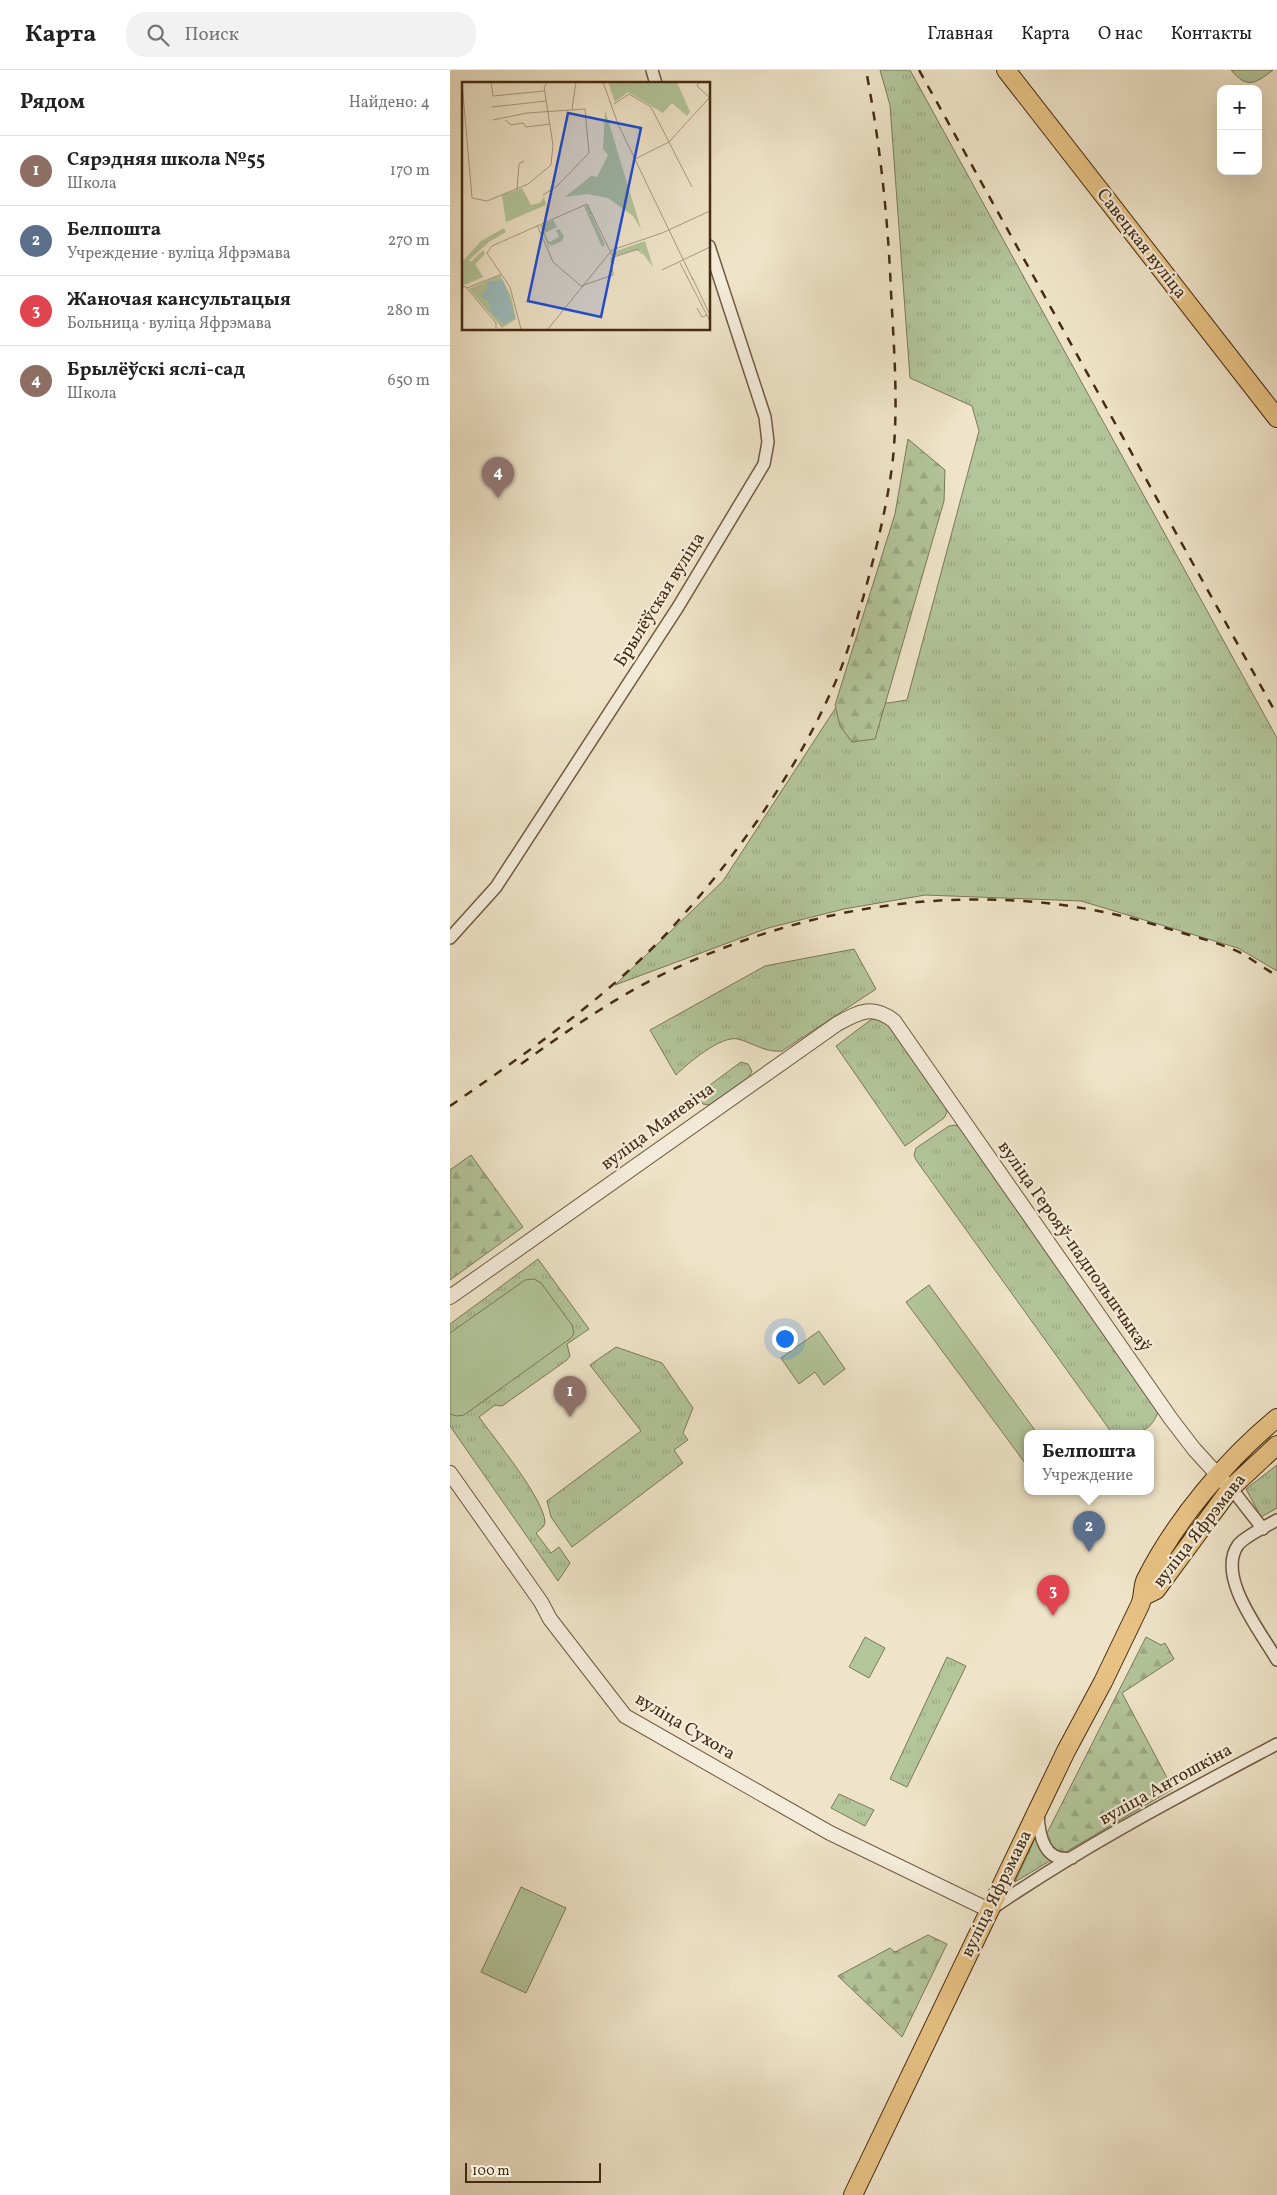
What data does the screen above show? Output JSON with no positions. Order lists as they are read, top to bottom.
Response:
{
  "streets": {
    "main road": ["Савецкая вуліца", "вуліца Яфрэмава"],
    "street": [
      "Брылёўская вуліца",
      "вуліца Маневіча",
      "вуліца Герояў-падпольшчыкаў",
      "вуліца Сухога",
      "вуліца Антошкіна"
    ]
  },
  "crossings": [
    ["вуліца Маневіча", "вуліца Герояў-падпольшчыкаў"],
    ["вуліца Герояў-падпольшчыкаў", "вуліца Яфрэмава"],
    ["вуліца Яфрэмава", "вуліца Сухога"],
    ["вуліца Яфрэмава", "вуліца Антошкіна"],
    ["вуліца Сухога", "вуліца Антошкіна"]
  ],
  "scale_bar": "100 m",
  "page": {
    "header": "Карта",
    "search": "Поиск",
    "nav": [
      "Главная",
      "Карта",
      "О нас",
      "Контакты"
    ],
    "heading": ["Рядом", "Найдено: 4"],
    "map_buttons": ["+", "−"],
    "list": [
      {
        "mark": "1",
        "name": "Сярэдняя школа №55",
        "note": "Школа",
        "value": "170 m"
      },
      {
        "mark": "2",
        "name": "Белпошта",
        "note": "Учреждение · вуліца Яфрэмава",
        "value": "270 m"
      },
      {
        "mark": "3",
        "name": "Жаночая кансультацыя",
        "note": "Больница · вуліца Яфрэмава",
        "value": "280 m"
      },
      {
        "mark": "4",
        "name": "Брылёўскі яслі-сад",
        "note": "Школа",
        "value": "650 m"
      }
    ],
    "pins": [
      "4",
      "1",
      "2",
      "3"
    ],
    "popup": ["Белпошта", "Учреждение"],
    "scale": "100 m"
  }
}
